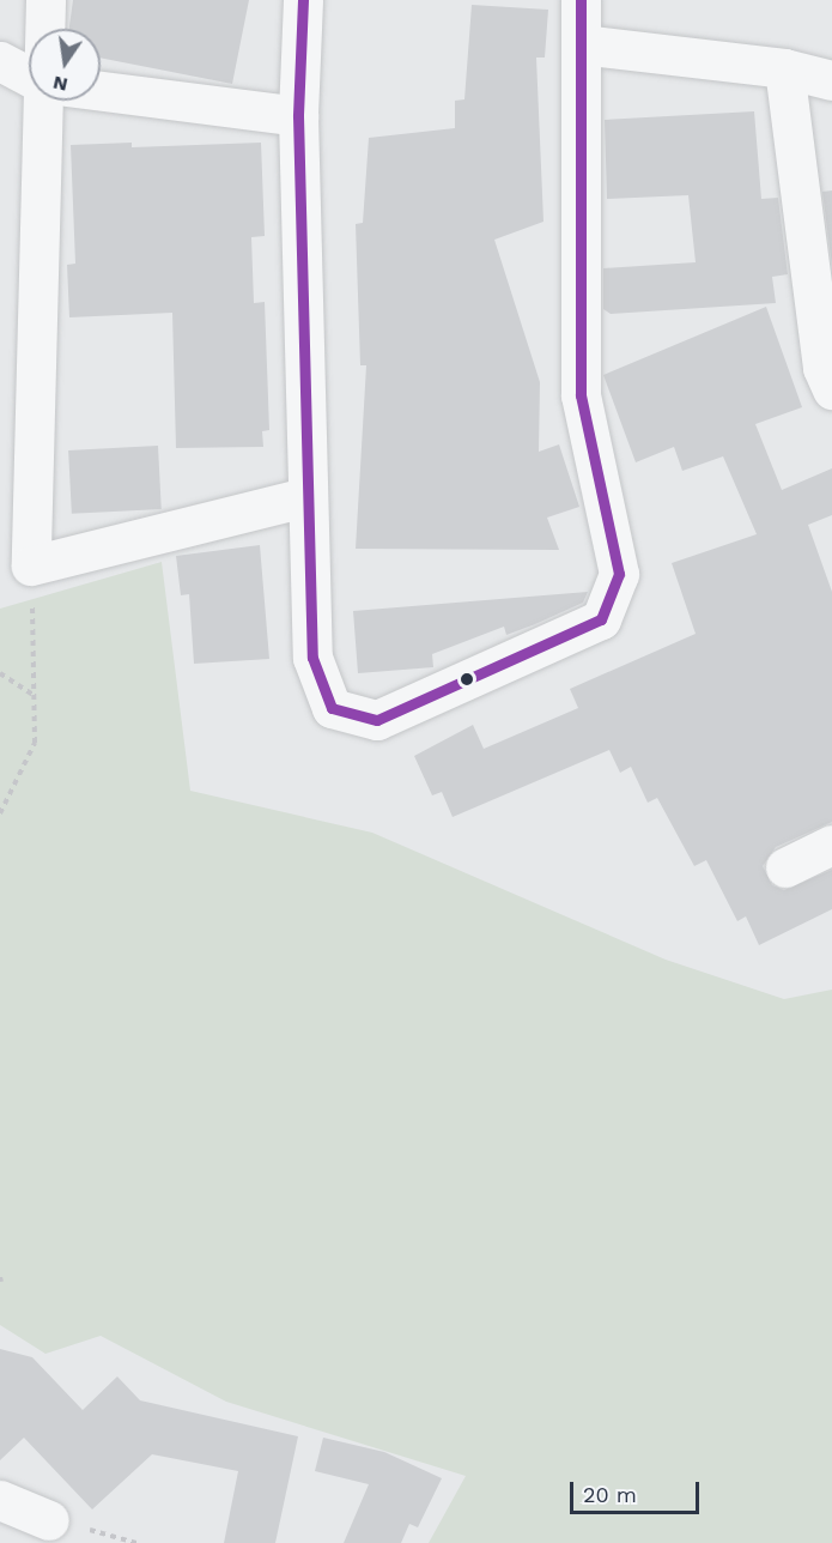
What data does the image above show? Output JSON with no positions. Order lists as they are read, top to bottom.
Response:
{
  "scale_bar": "20 m",
  "north": "bottom"
}
